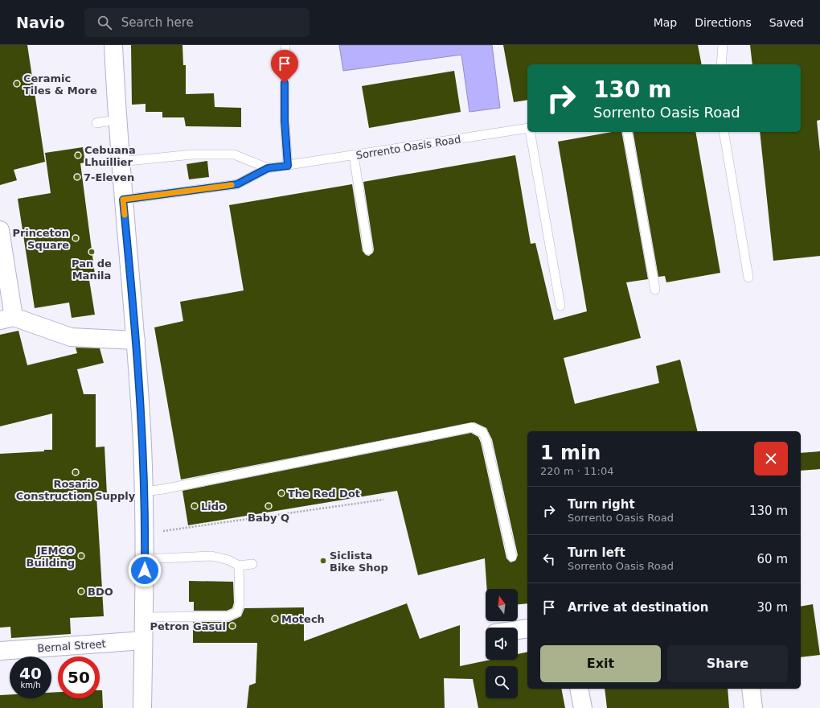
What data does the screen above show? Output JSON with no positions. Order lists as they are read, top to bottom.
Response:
{
  "streets": {
    "main road": ["Bernal Street"],
    "lane": ["Sorrento Oasis Road"]
  },
  "places": [
    "Ceramic Tiles & More",
    "Cebuana Lhuillier",
    "7-Eleven",
    "Princeton Square",
    "Pan de Manila",
    "Rosario Construction Supply",
    "The Red Dot",
    "Lido",
    "Baby Q",
    "JEMCO Building",
    "Siclista Bike Shop",
    "BDO",
    "Motech",
    "Petron Gasul"
  ],
  "north": "top",
  "page": {
    "header": "Navio",
    "search": "Search here",
    "nav": ["Map", "Directions", "Saved"],
    "turn": ["130 m", "Sorrento Oasis Road"],
    "heading": ["1 min", "220 m · 11:04"],
    "list": [
      {
        "name": "Turn right",
        "note": "Sorrento Oasis Road",
        "value": "130 m"
      },
      {
        "name": "Turn left",
        "note": "Sorrento Oasis Road",
        "value": "60 m"
      },
      {
        "name": "Arrive at destination",
        "value": "30 m"
      }
    ],
    "buttons": ["Exit", "Share"],
    "speed": "40 km/h",
    "limit": "50"
  }
}
